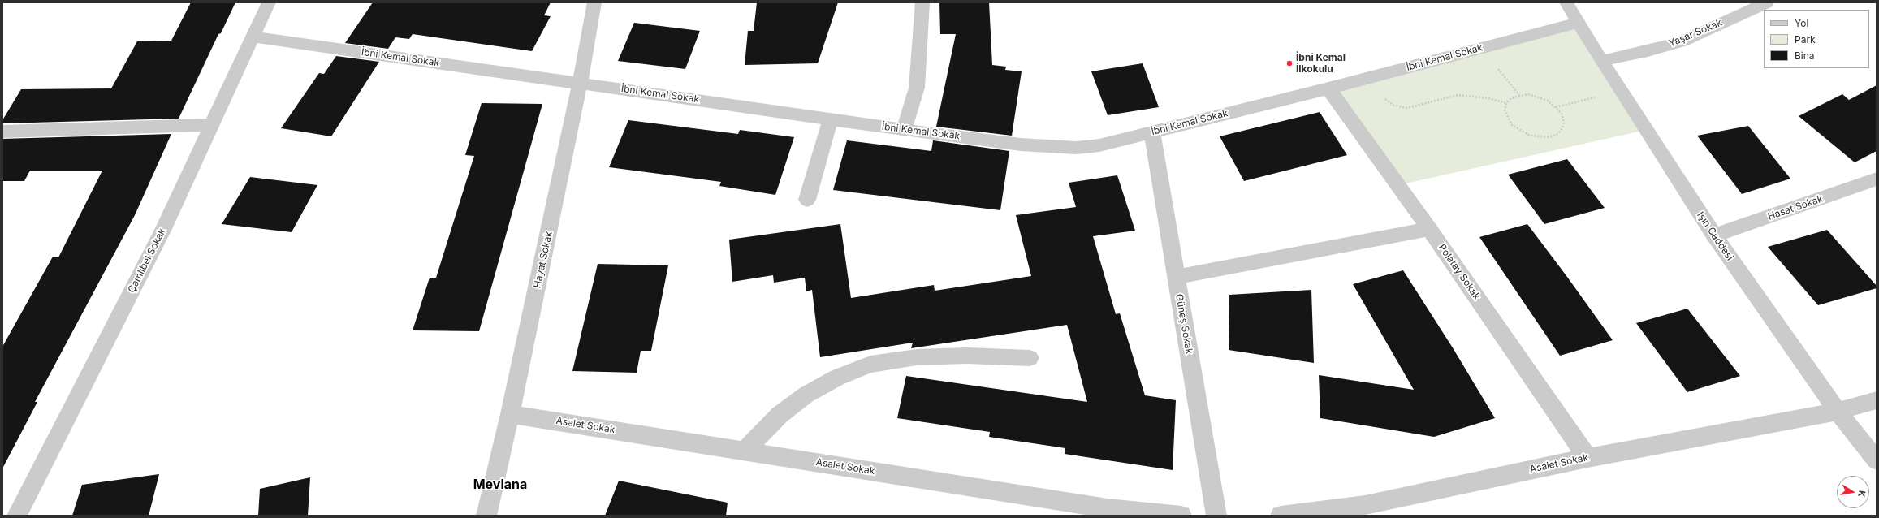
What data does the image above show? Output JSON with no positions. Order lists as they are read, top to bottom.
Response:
{
  "streets": {
    "street": [
      "Yaşar Sokak",
      "İbni Kemal Sokak",
      "Hasat Sokak",
      "Işın Caddesi",
      "Hayat Sokak",
      "Çamlıbel Sokak",
      "Polatay Sokak",
      "Güneş Sokak",
      "Asalet Sokak"
    ]
  },
  "crossings": [
    ["Yaşar Sokak", "Işın Caddesi"],
    ["İbni Kemal Sokak", "Işın Caddesi"],
    ["İbni Kemal Sokak", "Hayat Sokak"],
    ["İbni Kemal Sokak", "Çamlıbel Sokak"],
    ["İbni Kemal Sokak", "Polatay Sokak"],
    ["İbni Kemal Sokak", "Güneş Sokak"],
    ["Hasat Sokak", "Işın Caddesi"],
    ["Işın Caddesi", "Asalet Sokak"],
    ["Hayat Sokak", "Asalet Sokak"],
    ["Polatay Sokak", "Asalet Sokak"]
  ],
  "districts": ["Mevlana"],
  "places": ["İbni Kemal İlkokulu"],
  "legend": ["Yol", "Park", "Bina"],
  "north": "right"
}
